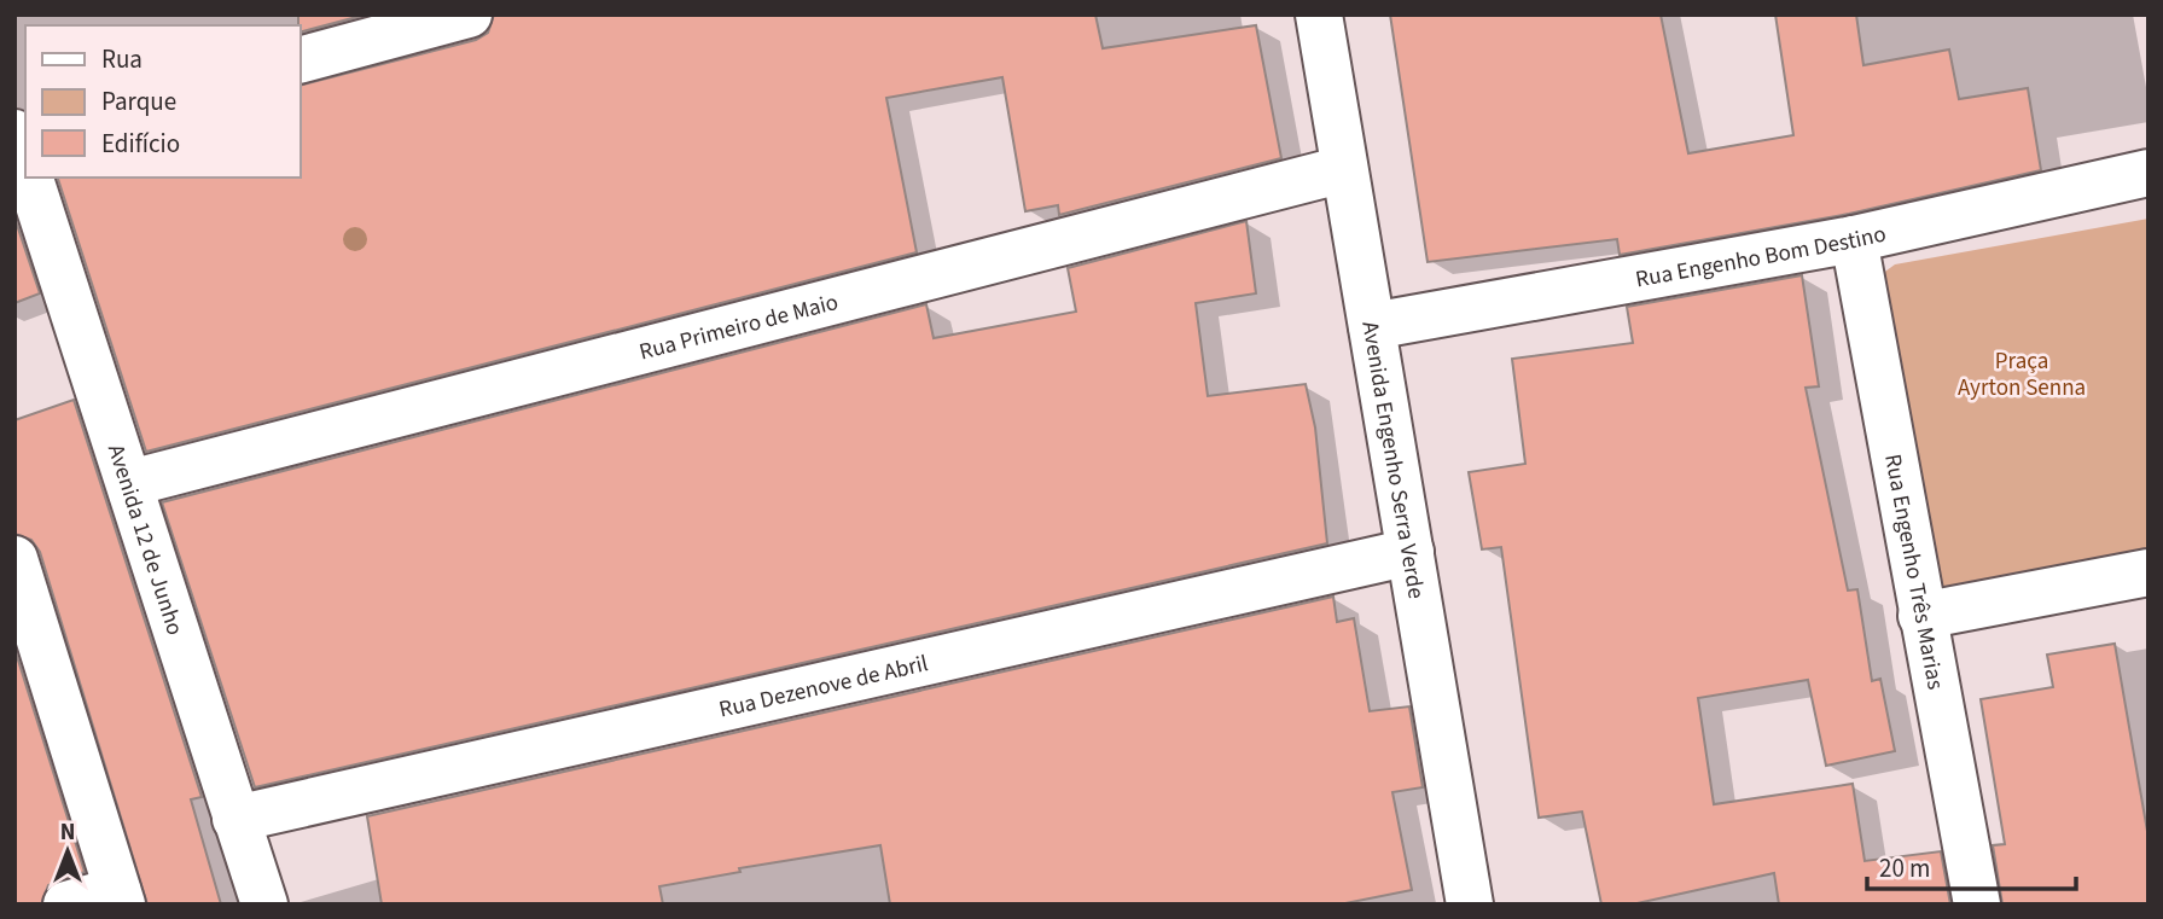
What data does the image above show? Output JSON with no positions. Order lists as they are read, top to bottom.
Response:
{
  "streets": {
    "street": [
      "Rua Engenho Bom Destino",
      "Rua Primeiro de Maio",
      "Avenida Engenho Serra Verde",
      "Avenida 12 de Junho",
      "Rua Engenho Três Marias",
      "Rua Dezenove de Abril"
    ]
  },
  "crossings": [
    ["Rua Engenho Bom Destino", "Avenida Engenho Serra Verde"],
    ["Rua Engenho Bom Destino", "Rua Engenho Três Marias"],
    ["Rua Primeiro de Maio", "Avenida Engenho Serra Verde"],
    ["Rua Primeiro de Maio", "Avenida 12 de Junho"],
    ["Avenida Engenho Serra Verde", "Rua Dezenove de Abril"],
    ["Avenida 12 de Junho", "Rua Dezenove de Abril"]
  ],
  "parks": ["Praça Ayrton Senna"],
  "legend": ["Rua", "Parque", "Edifício"],
  "scale_bar": "20 m",
  "north": "top"
}
